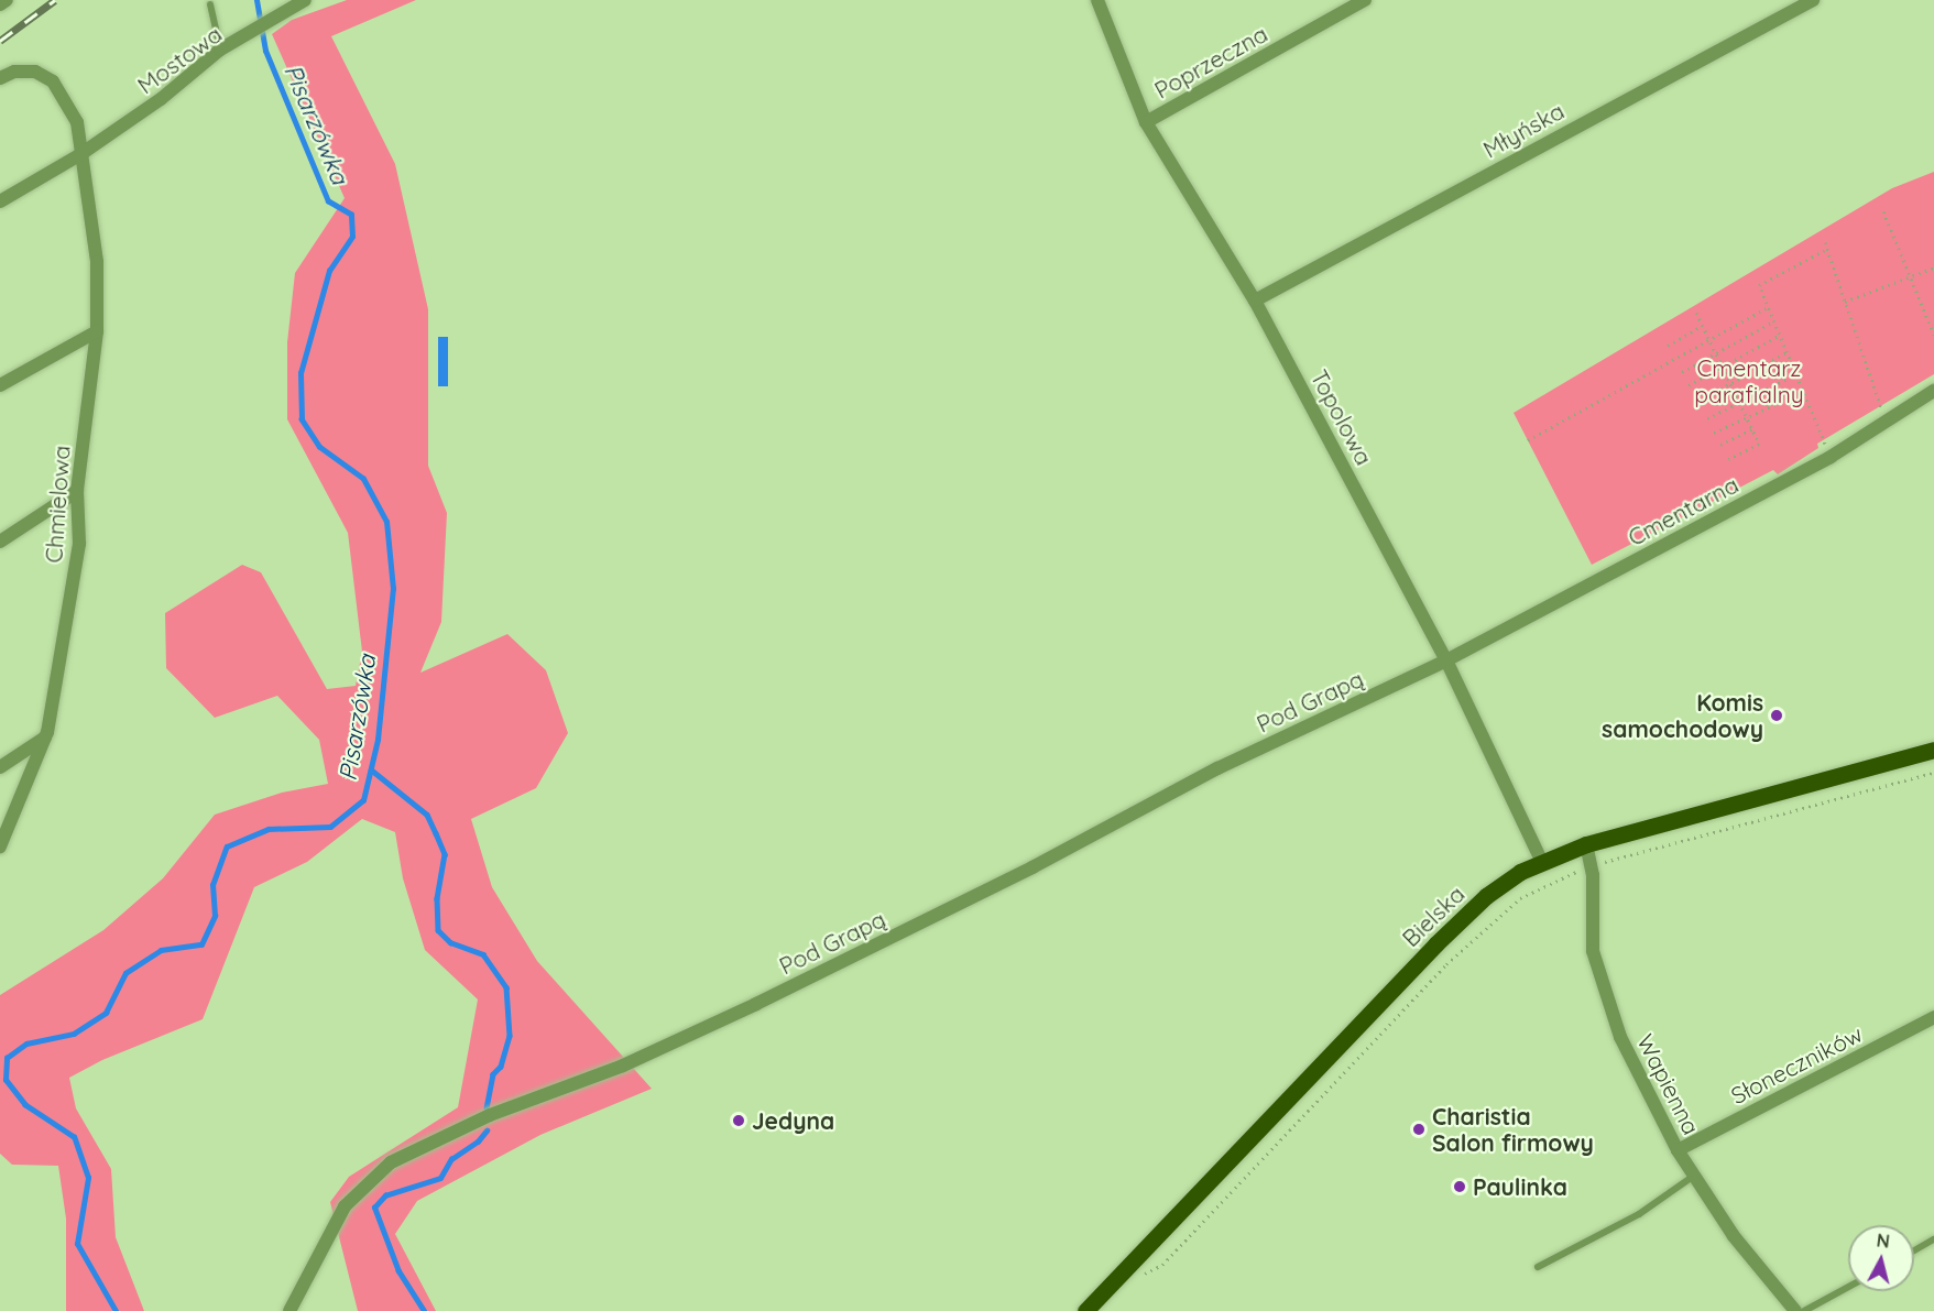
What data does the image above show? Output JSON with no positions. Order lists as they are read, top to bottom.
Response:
{
  "streets": {
    "main road": ["Bielska"],
    "street": [
      "Mostowa",
      "Poprzeczna",
      "Młyńska",
      "Topolowa",
      "Chmielowa",
      "Cmentarna",
      "Pod Grapą",
      "Słoneczników",
      "Wapienna"
    ]
  },
  "crossings": [
    ["Mostowa", "Chmielowa"],
    ["Poprzeczna", "Topolowa"],
    ["Młyńska", "Topolowa"],
    ["Topolowa", "Cmentarna"],
    ["Topolowa", "Pod Grapą"],
    ["Topolowa", "Bielska"],
    ["Cmentarna", "Pod Grapą"],
    ["Bielska", "Wapienna"],
    ["Słoneczników", "Wapienna"]
  ],
  "water": ["Pisarzówka"],
  "parks": ["Cmentarz parafialny"],
  "places": [
    "Komis samochodowy",
    "Jedyna",
    "Charistia Salon firmowy",
    "Paulinka"
  ],
  "north": "top"
}
